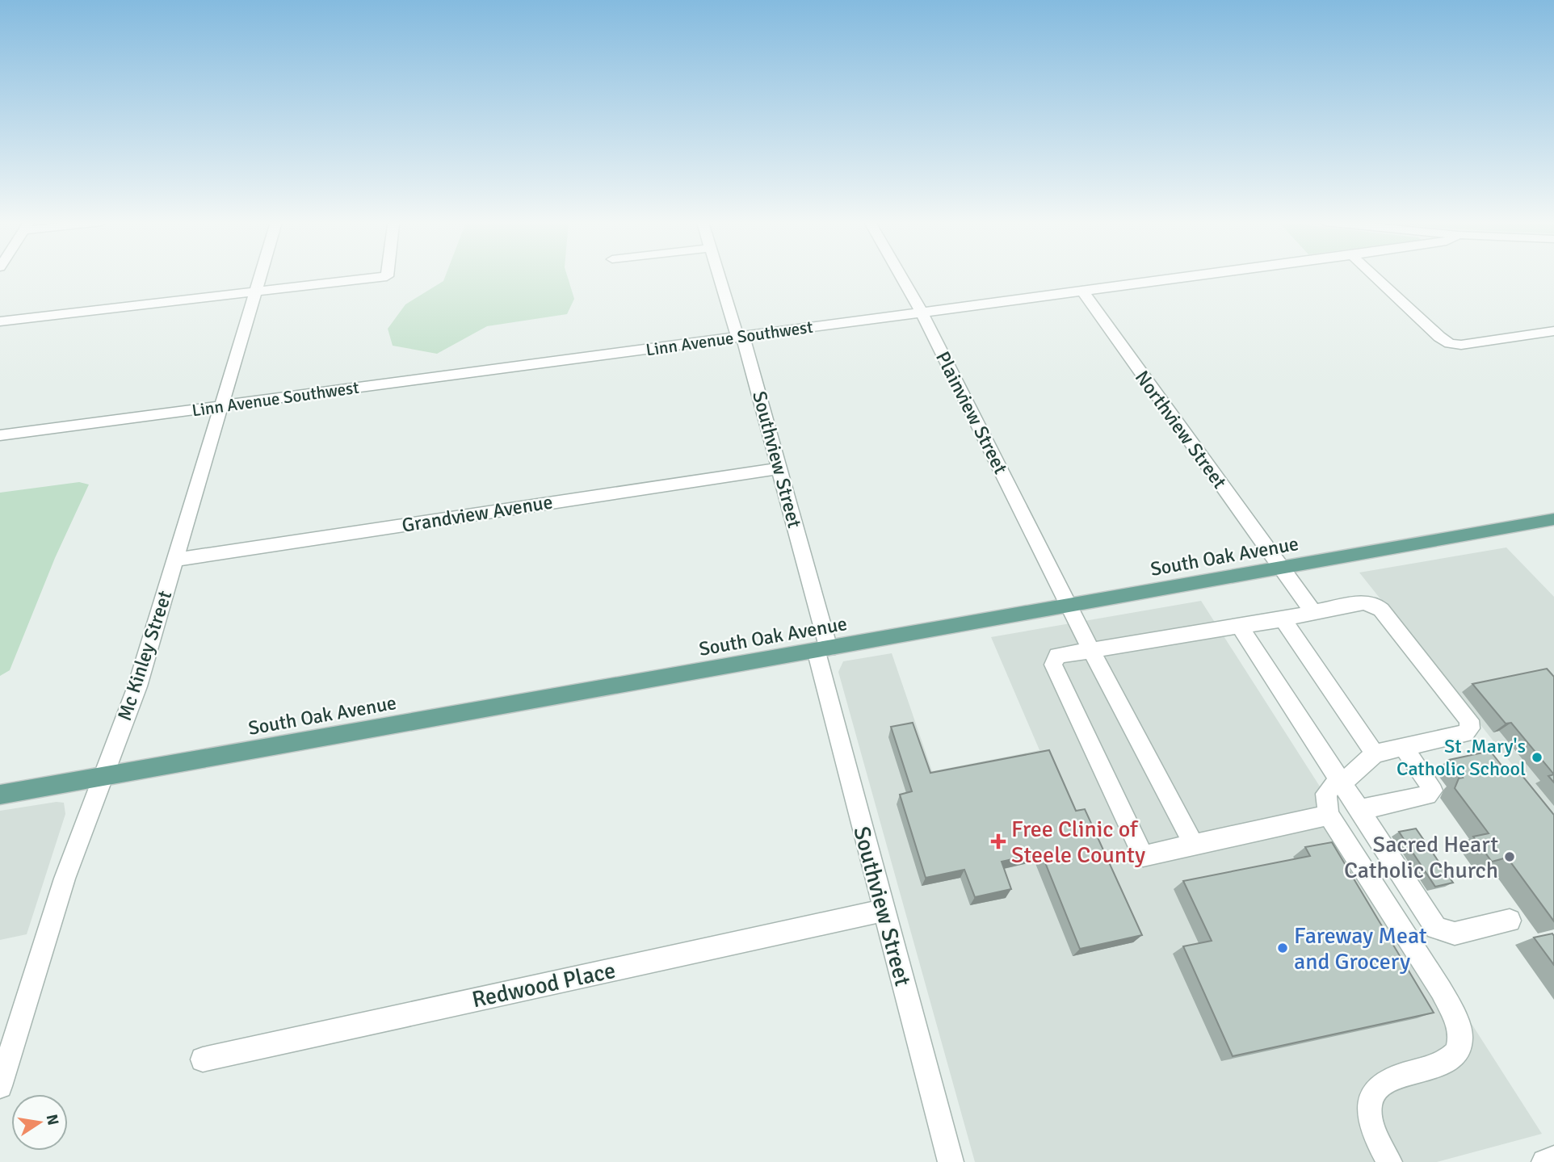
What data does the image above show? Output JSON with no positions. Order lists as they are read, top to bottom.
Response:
{
  "streets": {
    "main road": ["South Oak Avenue"],
    "street": [
      "Linn Avenue Southwest",
      "Plainview Street",
      "Northview Street",
      "Southview Street",
      "Grandview Avenue",
      "Mc Kinley Street",
      "Redwood Place"
    ]
  },
  "crossings": [
    ["Linn Avenue Southwest", "Plainview Street"],
    ["Linn Avenue Southwest", "Northview Street"],
    ["Linn Avenue Southwest", "Southview Street"],
    ["Linn Avenue Southwest", "Mc Kinley Street"],
    ["Plainview Street", "South Oak Avenue"],
    ["Northview Street", "South Oak Avenue"],
    ["Southview Street", "Grandview Avenue"],
    ["Southview Street", "South Oak Avenue"],
    ["Southview Street", "Redwood Place"],
    ["Grandview Avenue", "Mc Kinley Street"],
    ["South Oak Avenue", "Mc Kinley Street"]
  ],
  "places": {
    "other": ["St .Mary's Catholic School", "Sacred Heart Catholic Church", "Fareway Meat and Grocery"],
    "health": ["Free Clinic of Steele County"]
  },
  "north": "right"
}
